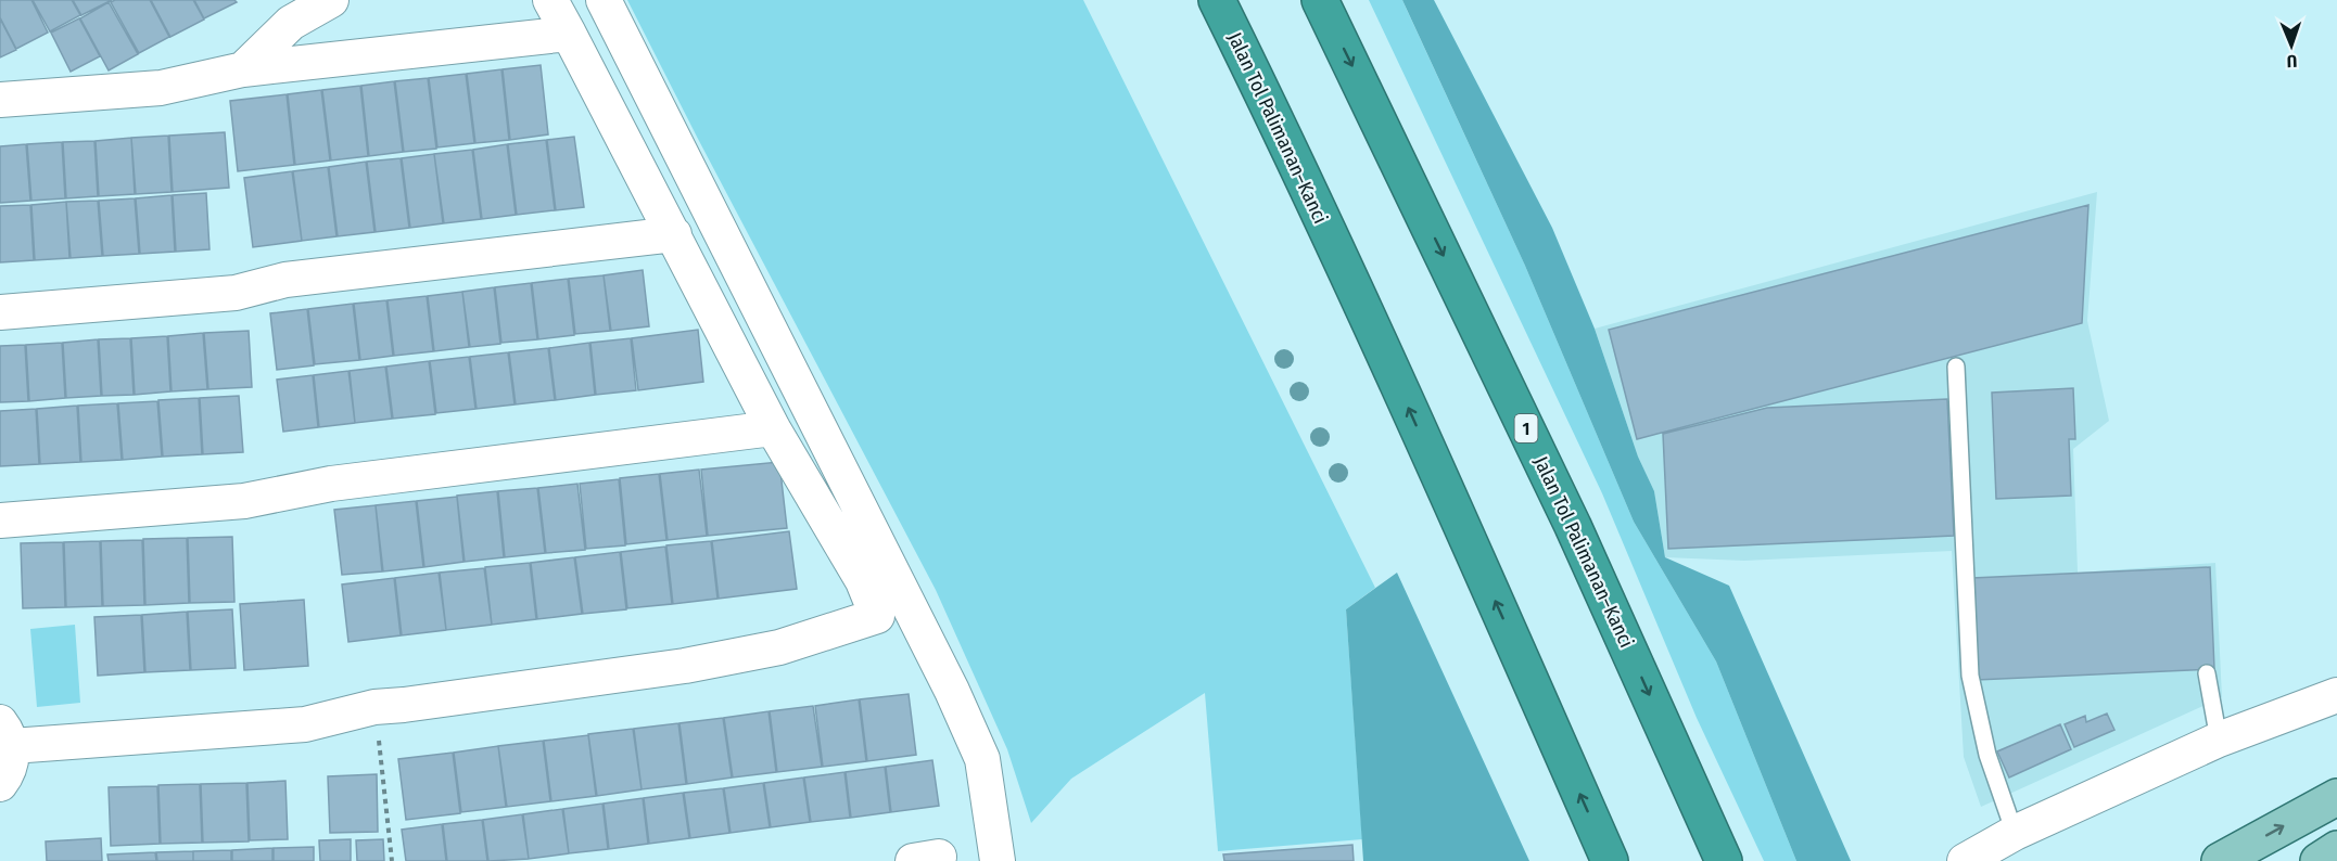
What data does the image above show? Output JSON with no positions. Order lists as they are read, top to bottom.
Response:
{
  "streets": {
    "highway": ["Jalan Tol Palimanan–Kanci", "1"]
  },
  "north": "bottom"
}
